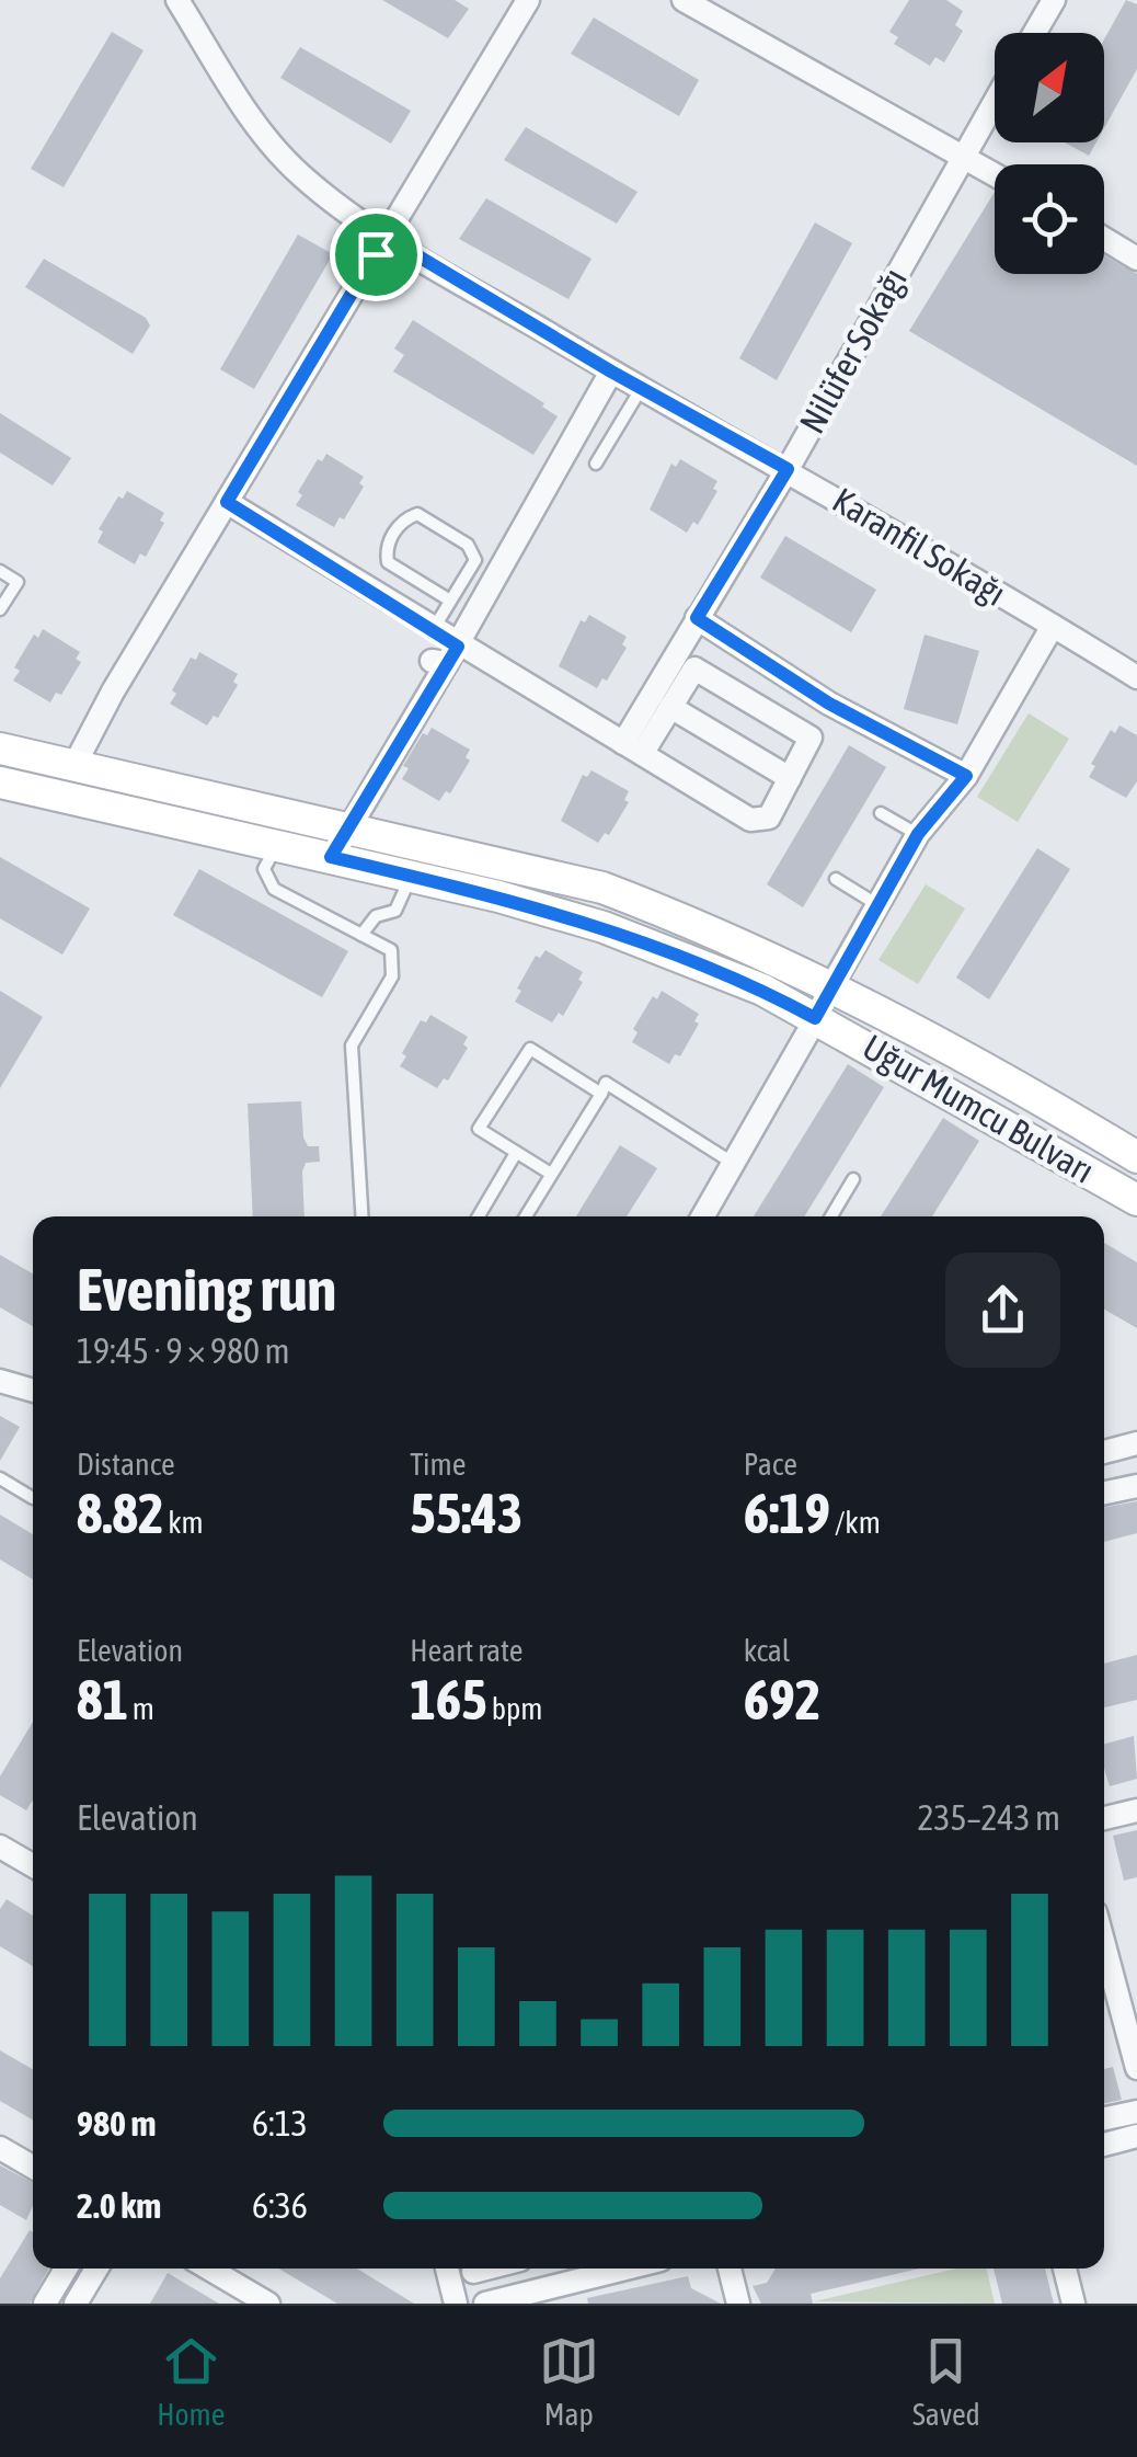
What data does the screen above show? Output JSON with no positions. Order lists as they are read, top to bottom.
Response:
{
  "streets": {
    "main road": ["Uğur Mumcu Bulvarı"],
    "street": ["Nilüfer Sokağı", "Karanfil Sokağı"]
  },
  "crossings": [
    ["Nilüfer Sokağı", "Karanfil Sokağı"]
  ],
  "north": "top right",
  "page": {
    "heading": ["Evening run", "19:45 · 9 × 980 m"],
    "stats": [
      ["Distance", "8.82 km"],
      ["Time", "55:43"],
      ["Pace", "6:19 /km"],
      ["Elevation", "81 m"],
      ["Heart rate", "165 bpm"],
      ["kcal", "692"]
    ],
    "chart": ["Elevation", "235–243 m"],
    "list": [
      {
        "name": "980 m",
        "note": "6:13"
      },
      {
        "name": "2.0 km",
        "note": "6:36"
      }
    ],
    "tabs": ["Home", "Map", "Saved"]
  }
}
